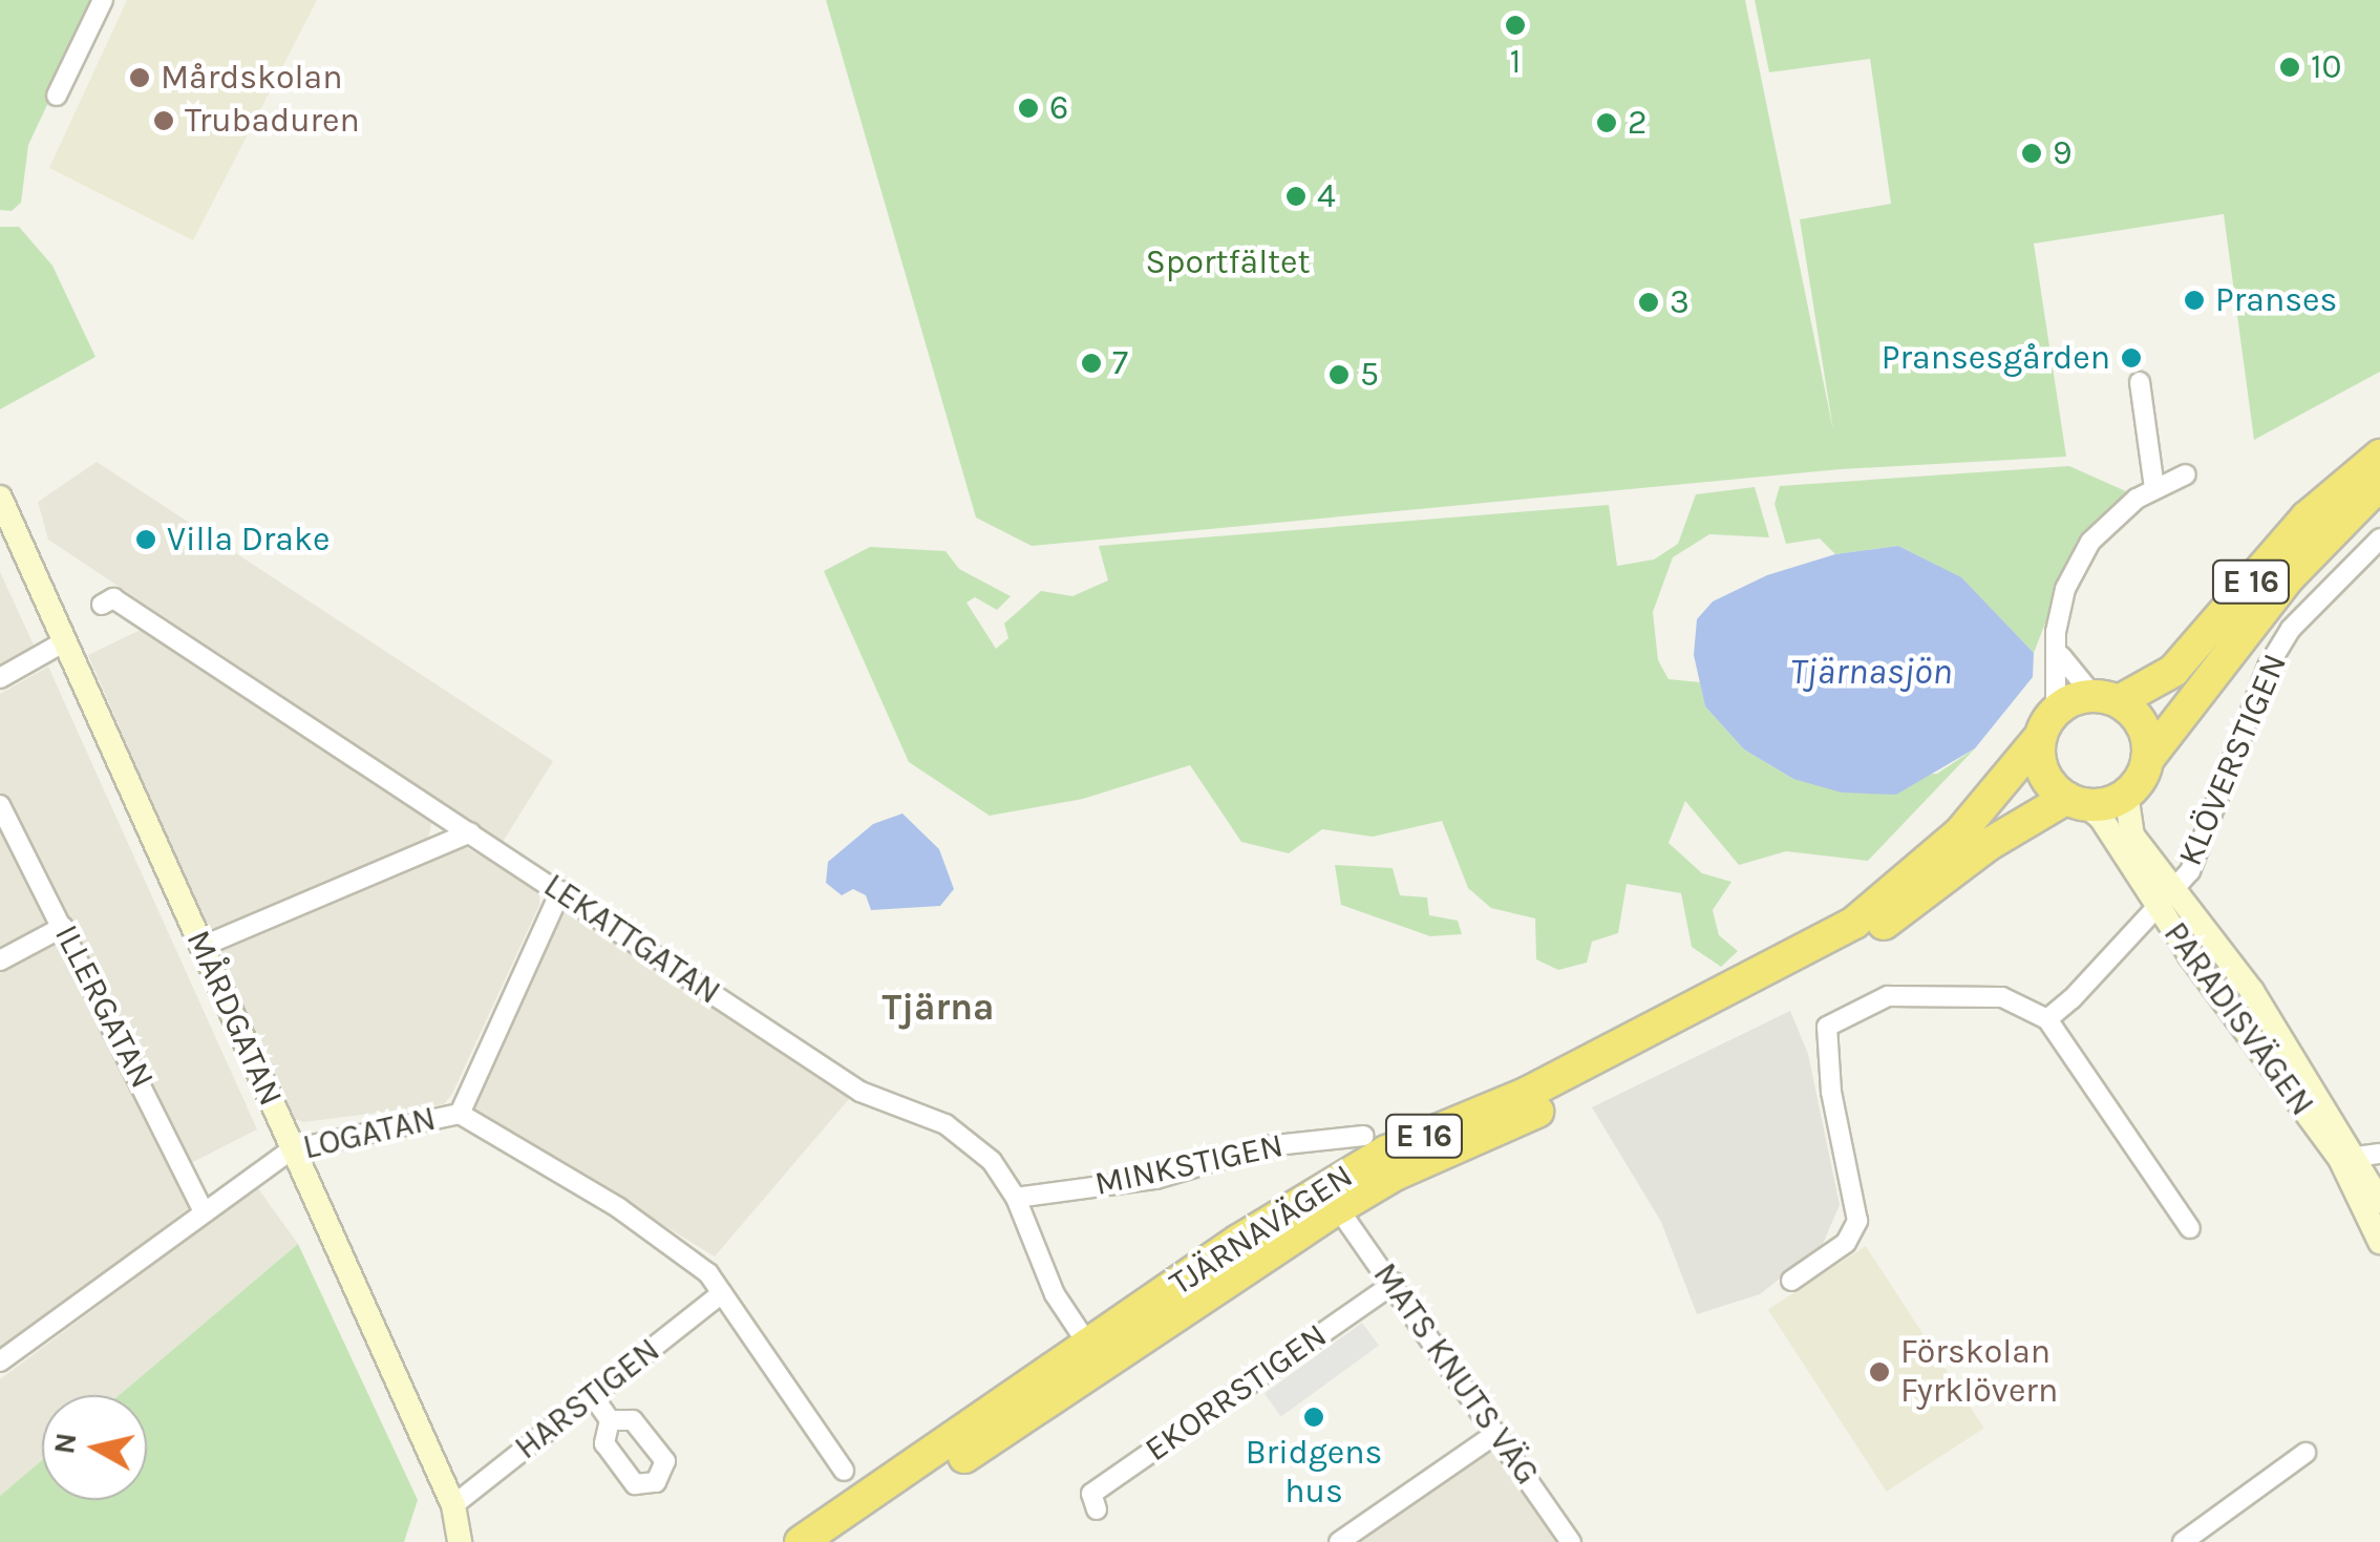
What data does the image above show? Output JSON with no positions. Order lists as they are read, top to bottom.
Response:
{
  "streets": {
    "highway": ["E 16", "TJÄRNAVÄGEN"],
    "street": [
      "KLÖVERSTIGEN",
      "LEKATTGATAN",
      "ILLERGATAN",
      "MÅRDGATAN",
      "PARADISVÄGEN",
      "LOGATAN",
      "MINKSTIGEN",
      "MATS KNUTS VÄG",
      "EKORRSTIGEN",
      "HARSTIGEN"
    ]
  },
  "crossings": [
    ["E 16", "PARADISVÄGEN"],
    ["E 16", "TJÄRNAVÄGEN"],
    ["KLÖVERSTIGEN", "PARADISVÄGEN"],
    ["LEKATTGATAN", "MINKSTIGEN"],
    ["LEKATTGATAN", "TJÄRNAVÄGEN"],
    ["ILLERGATAN", "LOGATAN"],
    ["MÅRDGATAN", "LOGATAN"],
    ["MÅRDGATAN", "HARSTIGEN"],
    ["PARADISVÄGEN", "TJÄRNAVÄGEN"],
    ["LOGATAN", "HARSTIGEN"],
    ["TJÄRNAVÄGEN", "MATS KNUTS VÄG"],
    ["MATS KNUTS VÄG", "EKORRSTIGEN"]
  ],
  "districts": ["Tjärna"],
  "water": ["Tjärnasjön"],
  "parks": ["Sportfältet"],
  "places": [
    "1",
    "10",
    "Mårdskolan",
    "6",
    "Trubaduren",
    "2",
    "9",
    "4",
    "Pranses",
    "3",
    "Pransesgården",
    "7",
    "5",
    "Villa Drake",
    "Förskolan Fyrklövern",
    "Bridgens hus"
  ],
  "north": "left"
}
